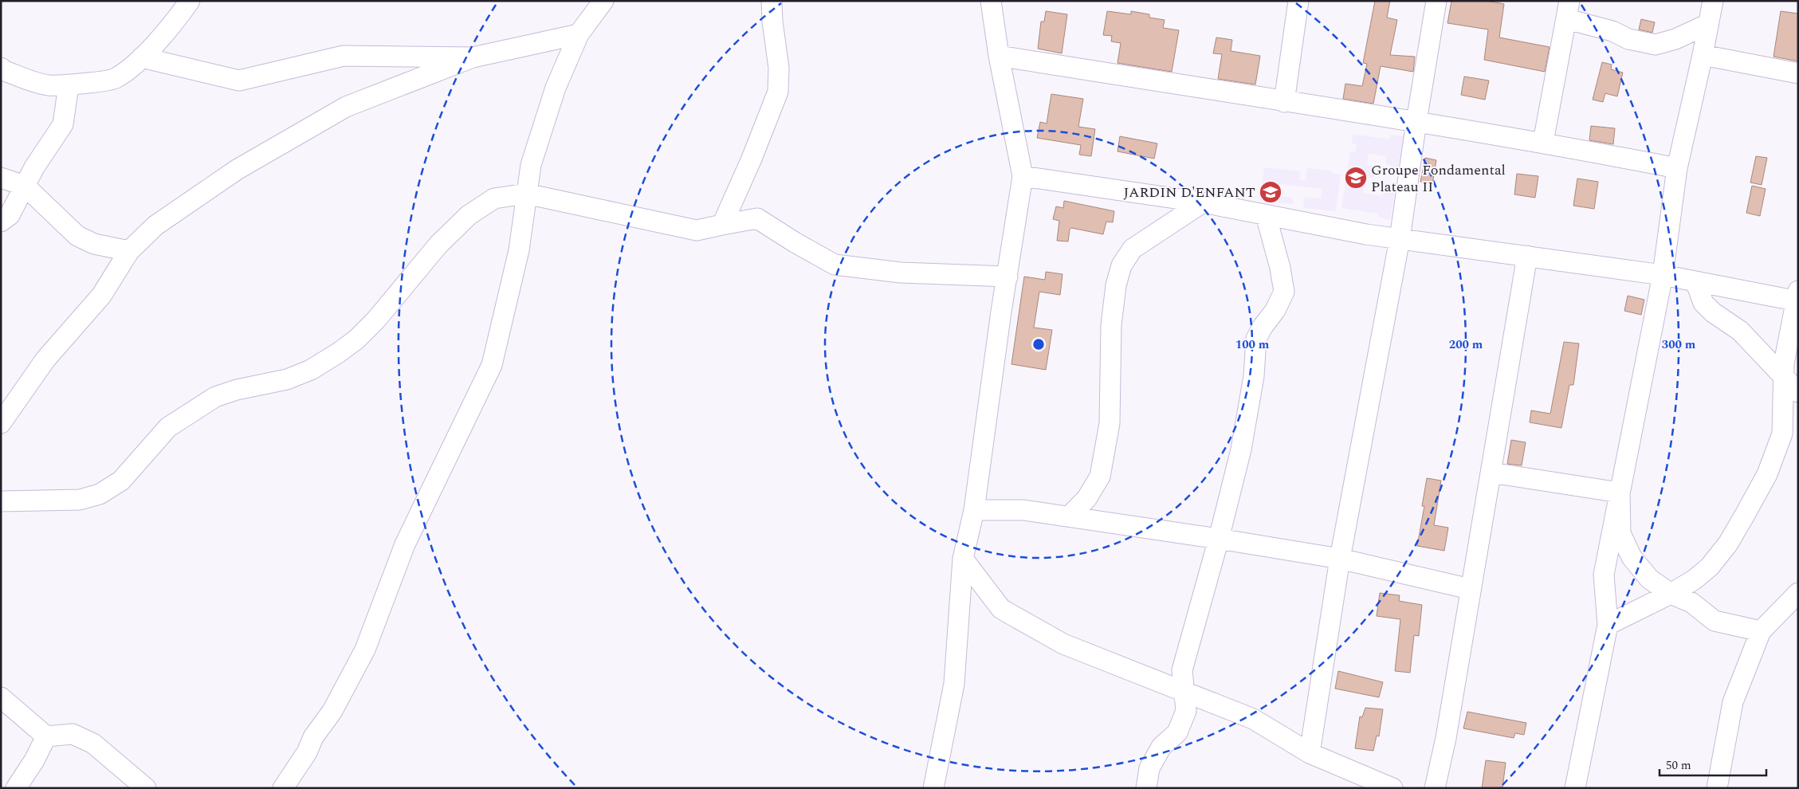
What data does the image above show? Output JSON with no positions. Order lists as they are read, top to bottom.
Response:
{
  "places": {
    "school or university": ["Groupe Fondamental Plateau II", "JARDIN D'ENFANT"]
  },
  "scale_bar": "50 m",
  "rings": ["100 m", "200 m", "300 m"]
}
